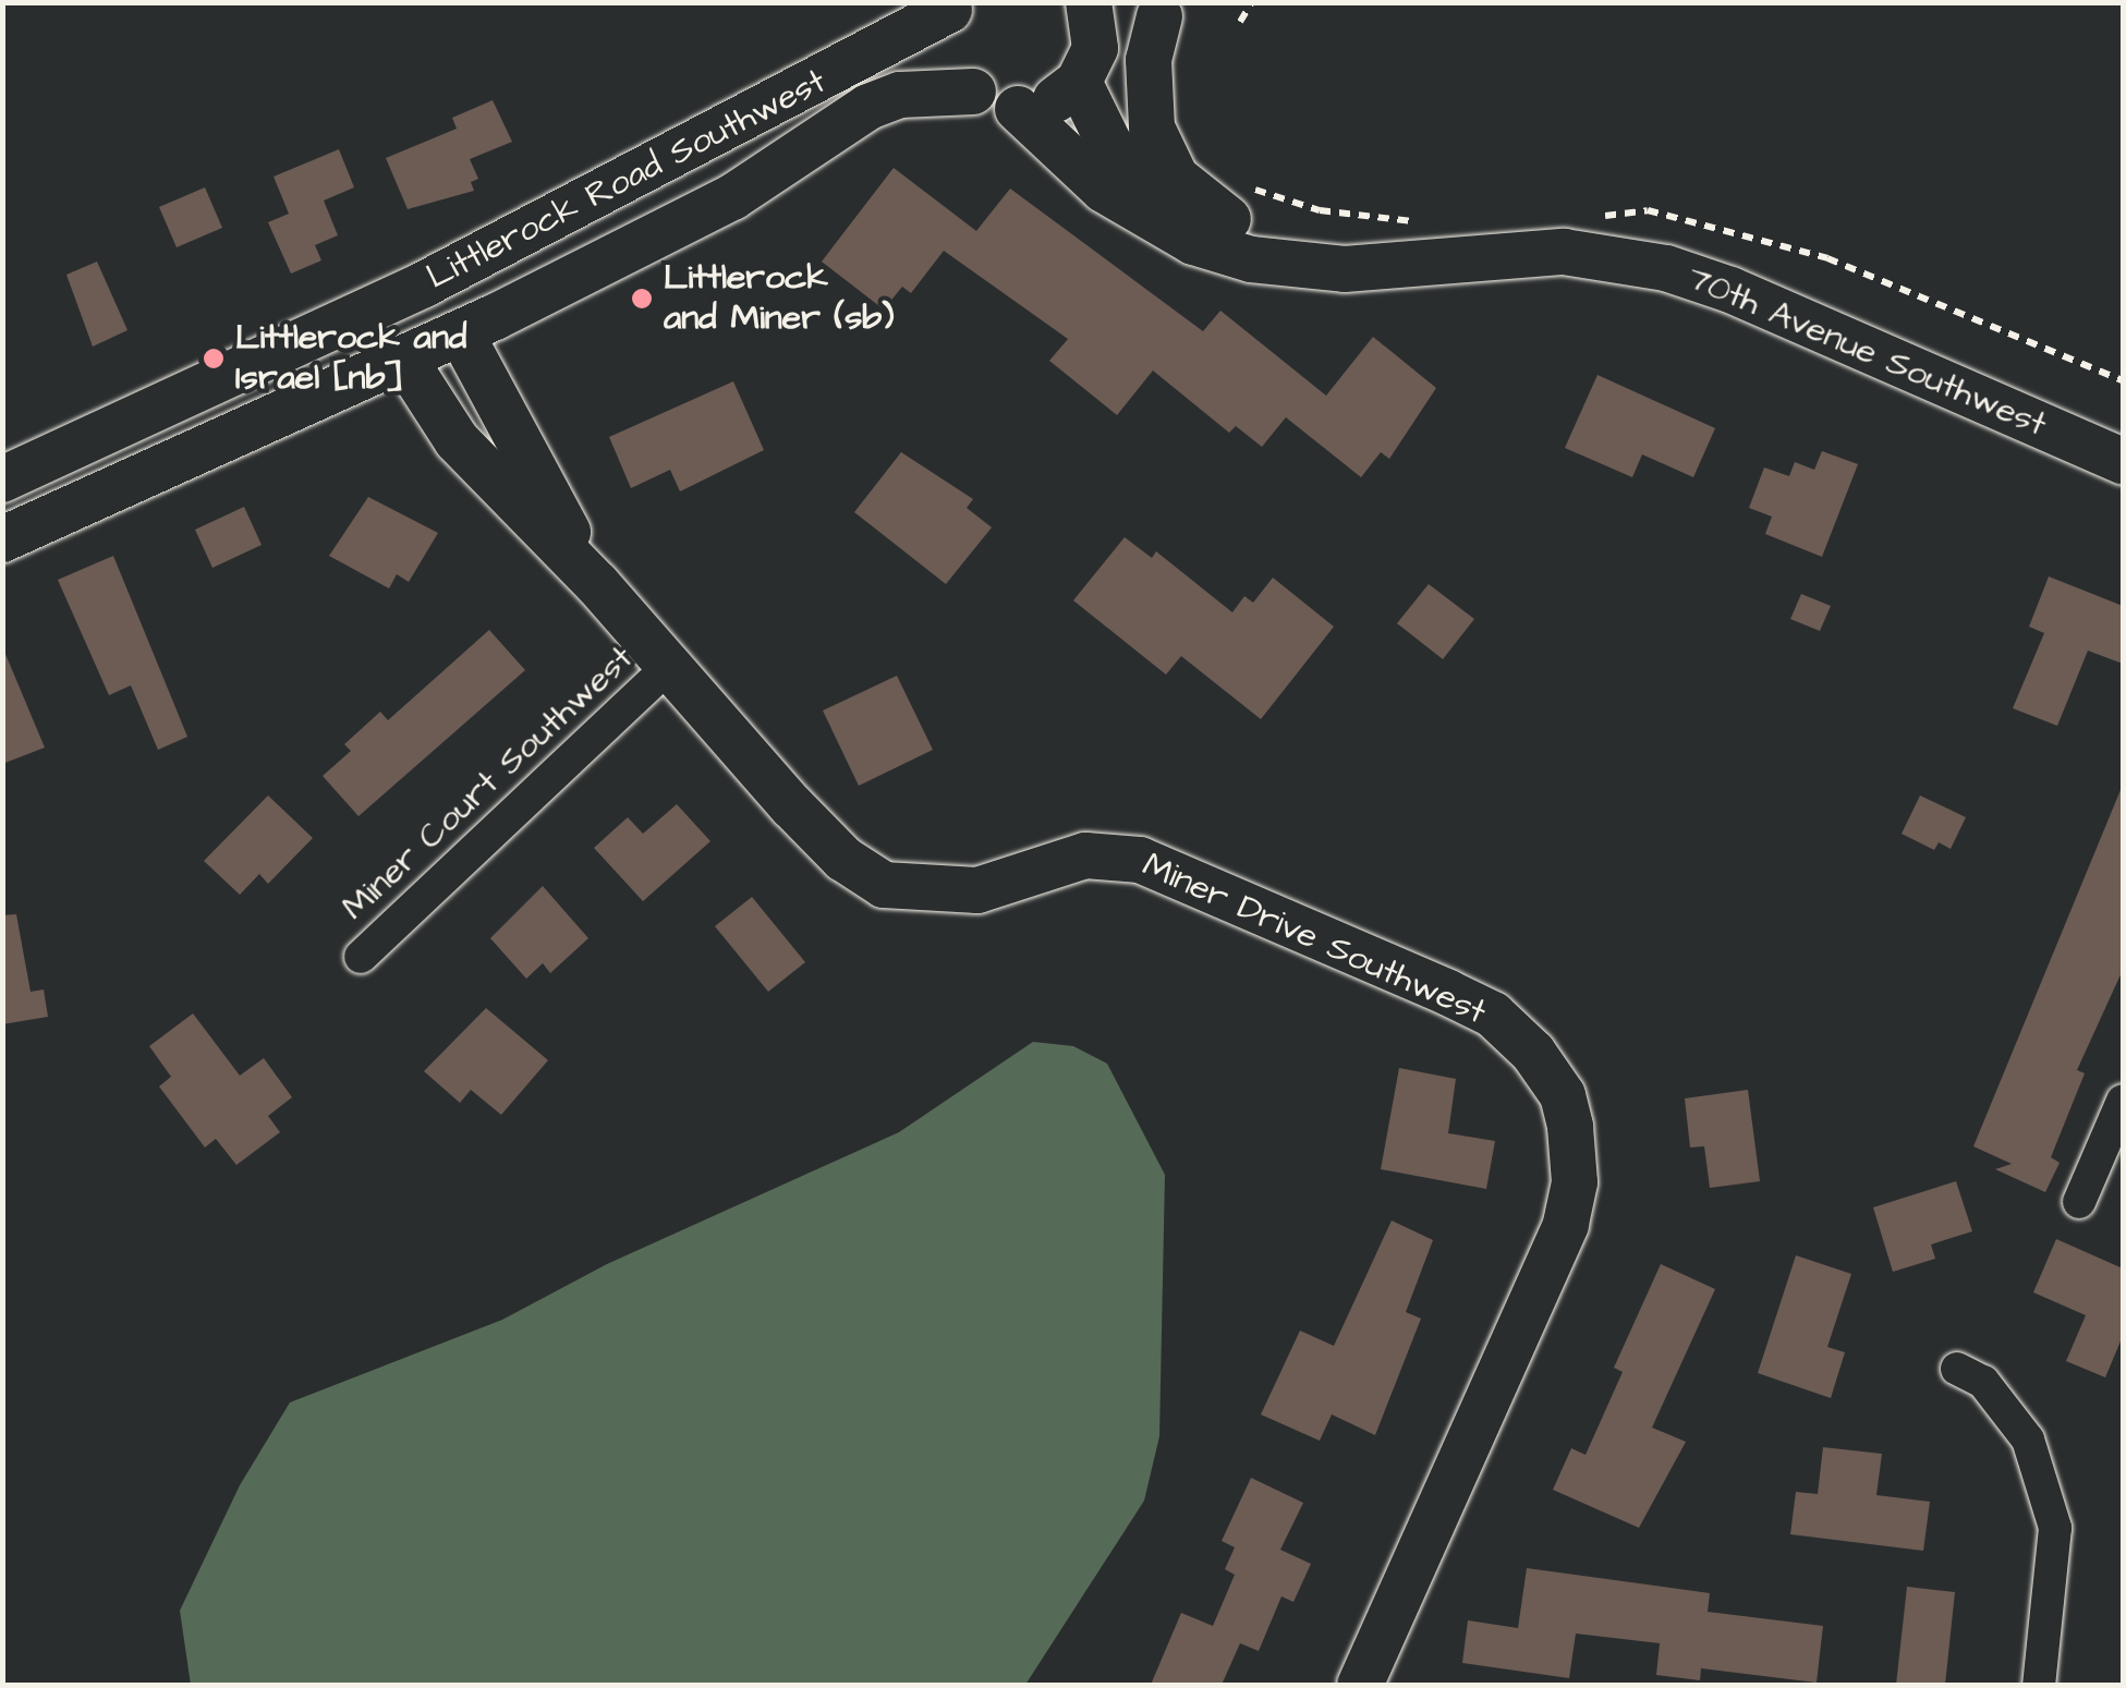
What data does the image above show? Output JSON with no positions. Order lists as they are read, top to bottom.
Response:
{
  "streets": {
    "street": [
      "Littlerock Road Southwest",
      "70th Avenue Southwest",
      "Miner Court Southwest",
      "Miner Drive Southwest"
    ]
  },
  "crossings": [
    ["Littlerock Road Southwest", "Miner Drive Southwest"],
    ["Miner Court Southwest", "Miner Drive Southwest"]
  ],
  "places": ["Littlerock and Miner (sb)", "Littlerock and Israel [nb]"]
}
